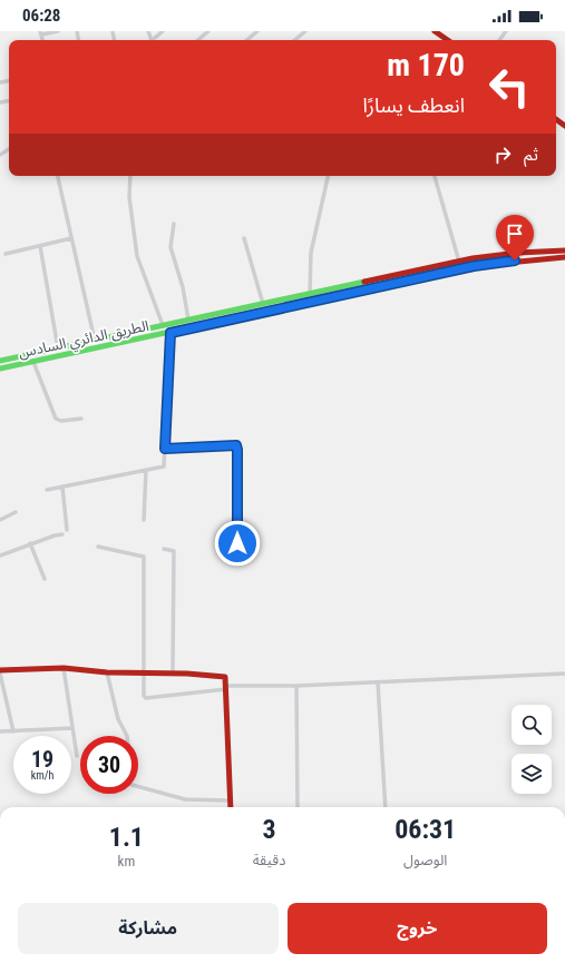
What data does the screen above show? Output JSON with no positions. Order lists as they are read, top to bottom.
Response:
{
  "streets": {
    "main road": ["الطريق الدائري السادس"]
  },
  "page": {
    "status": "06:28",
    "turn": ["170 m", "انعطف يسارًا"],
    "then": "ثم",
    "speed": "19 km/h",
    "limit": "30",
    "eta": [
      "06:31",
      "الوصول",
      "3",
      "دقيقة",
      "1.1",
      "km"
    ],
    "buttons": ["خروج", "مشاركة"]
  }
}
